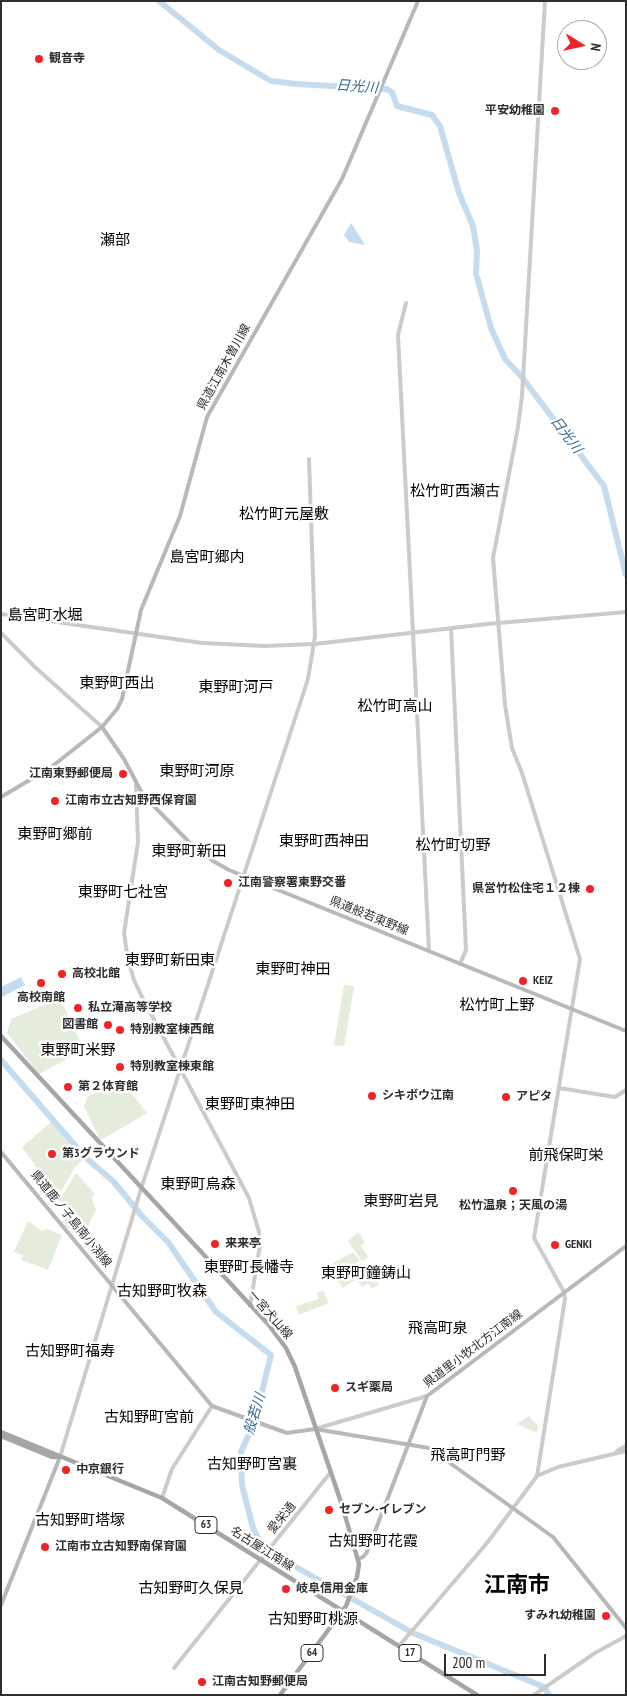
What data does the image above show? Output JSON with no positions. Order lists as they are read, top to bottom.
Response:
{
  "streets": {
    "main road": [
      "県道江南木曽川線",
      "県道般若東野線",
      "県道鹿ノ子島南小渕線",
      "一宮犬山線",
      "県道里小牧北方江南線",
      "63",
      "名古屋江南線",
      "64",
      "17"
    ],
    "street": ["愛栄通"]
  },
  "crossings": [
    ["県道江南木曽川線", "県道般若東野線"],
    ["一宮犬山線", "県道里小牧北方江南線"],
    ["一宮犬山線", "愛栄通"],
    ["一宮犬山線", "名古屋江南線"],
    ["一宮犬山線", "17"],
    ["愛栄通", "名古屋江南線"],
    ["名古屋江南線", "17"]
  ],
  "districts": [
    "瀬部",
    "松竹町西瀬古",
    "松竹町元屋敷",
    "島宮町郷内",
    "島宮町水堀",
    "東野町西出",
    "東野町河戸",
    "松竹町高山",
    "東野町河原",
    "東野町郷前",
    "東野町西神田",
    "松竹町切野",
    "東野町新田",
    "東野町七社宮",
    "東野町新田東",
    "東野町神田",
    "松竹町上野",
    "東野町米野",
    "東野町東神田",
    "前飛保町栄",
    "東野町烏森",
    "東野町岩見",
    "東野町長幡寺",
    "東野町鐘鋳山",
    "古知野町牧森",
    "飛高町泉",
    "古知野町福寿",
    "古知野町宮前",
    "飛高町門野",
    "古知野町宮裏",
    "古知野町塔塚",
    "古知野町花霞",
    "江南市",
    "古知野町久保見",
    "古知野町桃源"
  ],
  "water": ["日光川", "般若川"],
  "places": [
    "観音寺",
    "平安幼稚園",
    "江南東野郵便局",
    "江南市立古知野西保育園",
    "江南警察署東野交番",
    "県営竹松住宅１２棟",
    "高校北館",
    "KEIZ",
    "高校南館",
    "私立滝高等学校",
    "図書館",
    "特別教室棟西館",
    "特別教室棟東館",
    "第２体育館",
    "シキボウ江南",
    "アピタ",
    "第3グラウンド",
    "松竹温泉；天風の湯",
    "来来亭",
    "GENKI",
    "スギ薬局",
    "中京銀行",
    "セブン-イレブン",
    "江南市立古知野南保育園",
    "岐阜信用金庫",
    "すみれ幼稚園",
    "江南古知野郵便局"
  ],
  "scale_bar": "200 m",
  "north": "right"
}
